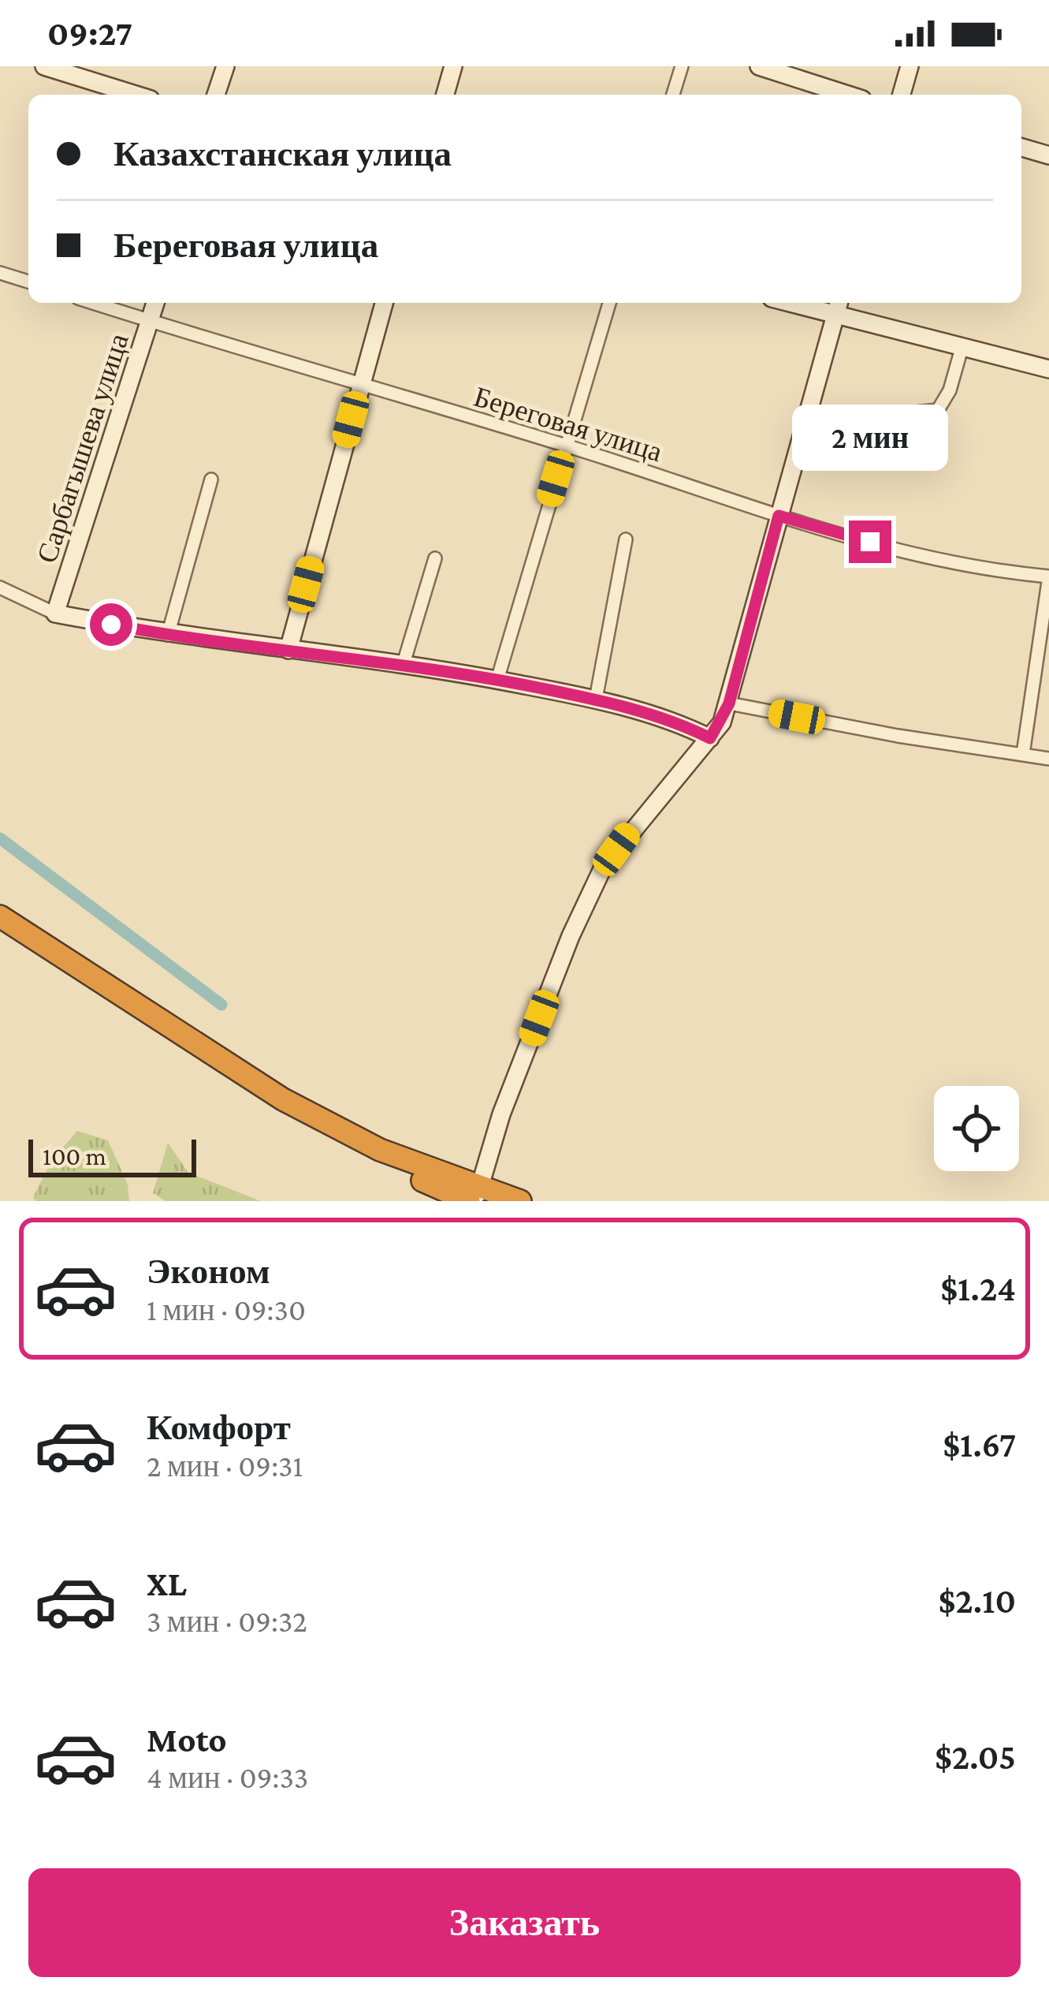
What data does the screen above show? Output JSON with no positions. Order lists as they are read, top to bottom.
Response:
{
  "streets": {
    "street": ["Береговая улица", "Сарбагышева улица"]
  },
  "crossings": [
    ["Береговая улица", "Сарбагышева улица"]
  ],
  "scale_bar": "100 m",
  "page": {
    "status": "09:27",
    "banner": ["Казахстанская улица", "Береговая улица"],
    "bubble": "2 мин",
    "scale": "100 m",
    "list": [
      {
        "name": "Эконом",
        "note": "1 мин · 09:30",
        "value": "$1.24"
      },
      {
        "name": "Комфорт",
        "note": "2 мин · 09:31",
        "value": "$1.67"
      },
      {
        "name": "XL",
        "note": "3 мин · 09:32",
        "value": "$2.10"
      },
      {
        "name": "Moto",
        "note": "4 мин · 09:33",
        "value": "$2.05"
      }
    ],
    "buttons": "Заказать"
  }
}
